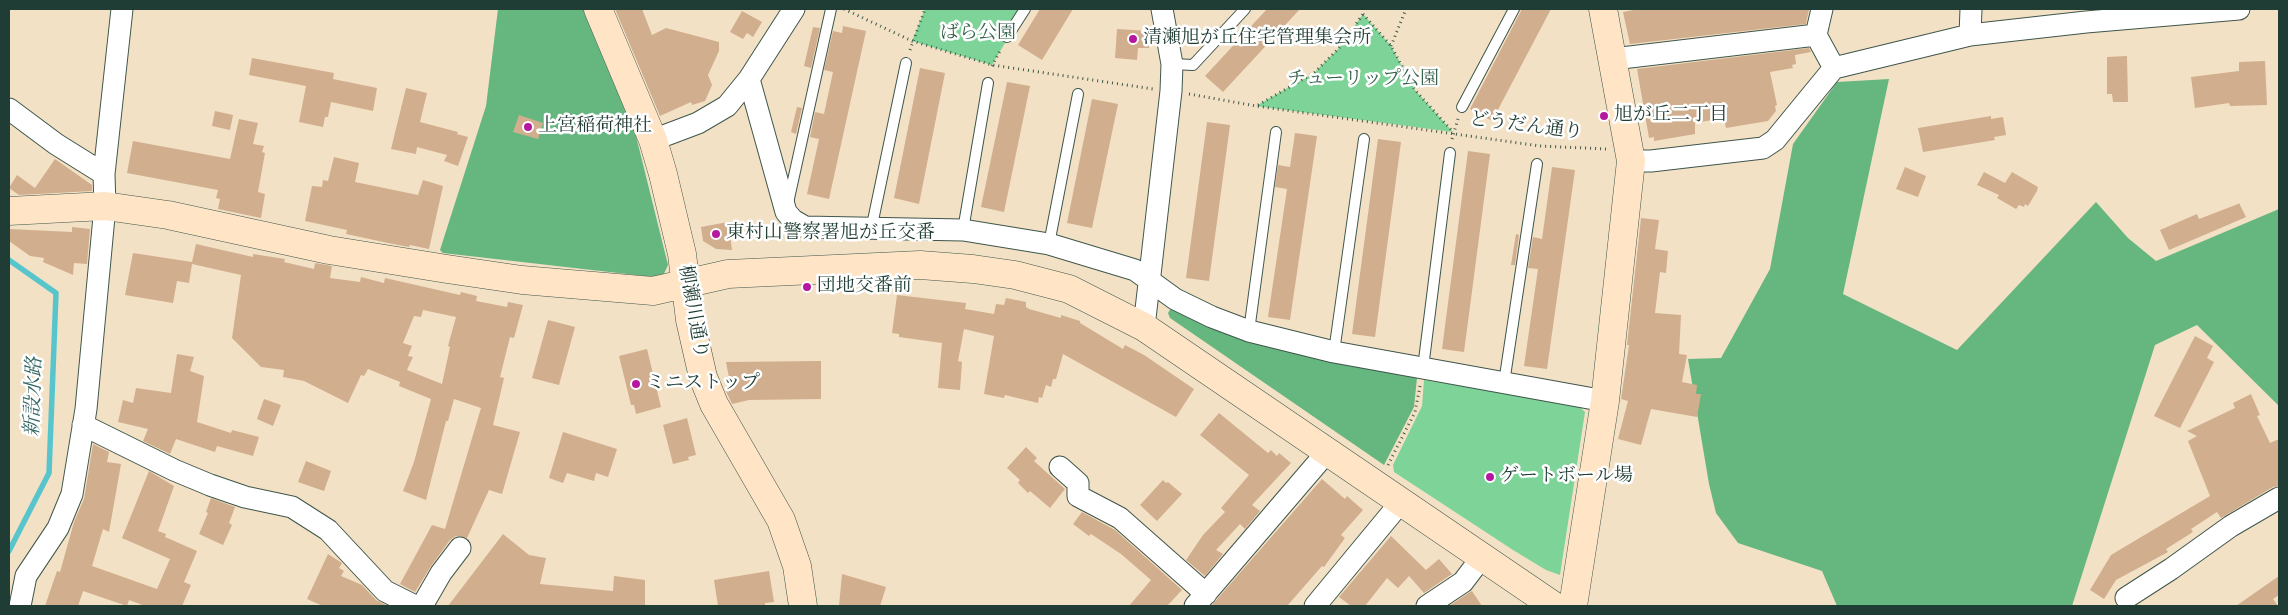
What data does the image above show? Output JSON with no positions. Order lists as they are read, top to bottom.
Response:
{
  "streets": {
    "street": ["柳瀬川通り"],
    "path": ["どうだん通り"]
  },
  "water": ["新設水路"],
  "parks": ["ばら公園", "チューリップ公園"],
  "places": [
    "清瀬旭が丘住宅管理集会所",
    "旭が丘二丁目",
    "上宮稲荷神社",
    "東村山警察署旭が丘交番",
    "団地交番前",
    "ミニストップ",
    "ゲートボール場"
  ]
}
